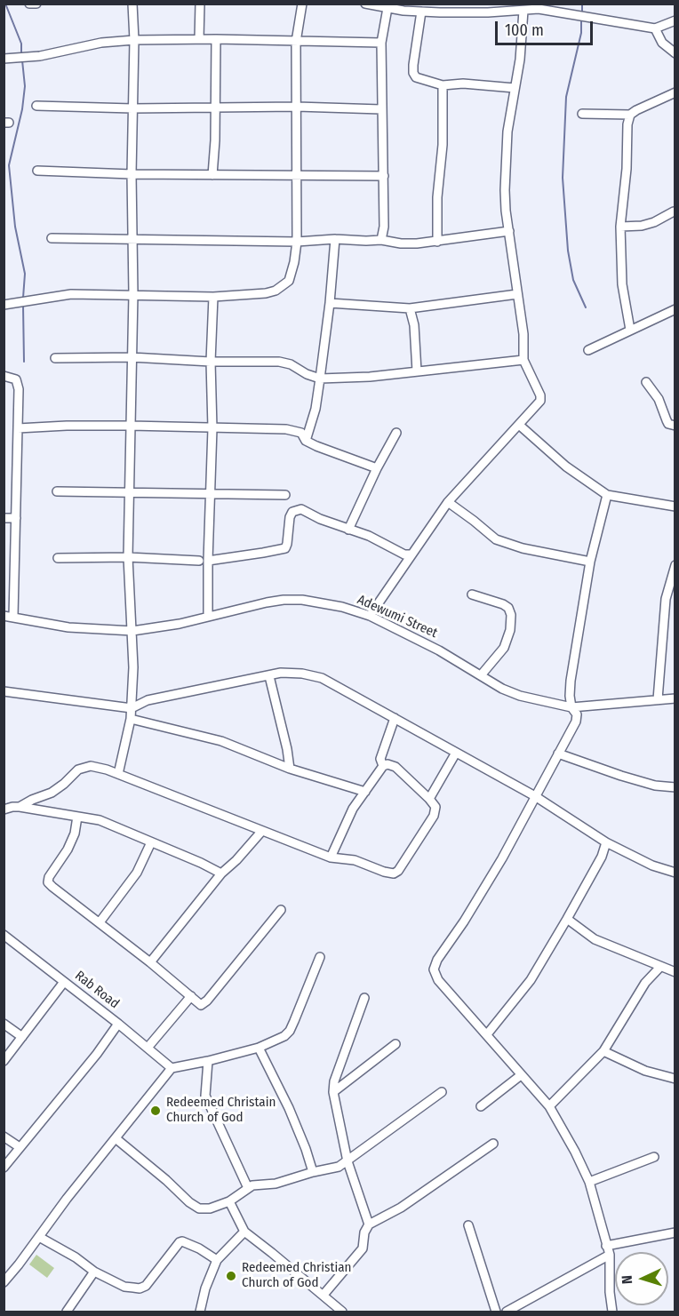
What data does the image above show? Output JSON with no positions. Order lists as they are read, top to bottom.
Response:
{
  "streets": {
    "street": ["Adewumi Street", "Rab Road"]
  },
  "places": ["Redeemed Christain Church of God", "Redeemed Christian Church of God"],
  "scale_bar": "100 m",
  "north": "left"
}
